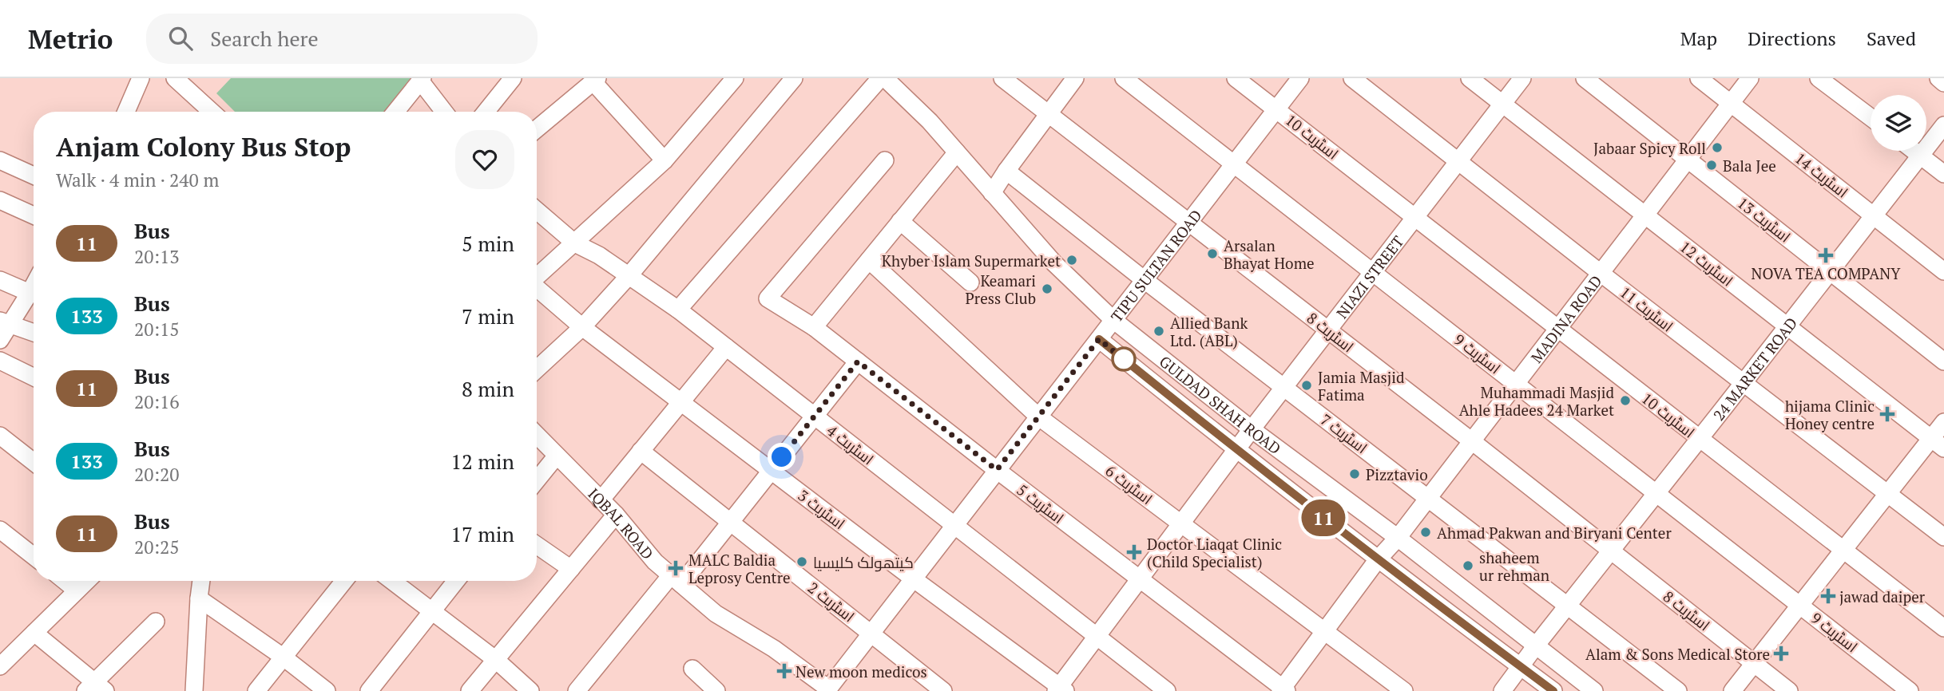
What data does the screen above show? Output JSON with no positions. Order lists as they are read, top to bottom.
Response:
{
  "streets": {
    "street": [
      "اسٹریٹ 10",
      "اسٹریٹ 14",
      "اسٹریٹ 13",
      "اسٹریٹ 12",
      "TIPU SULTAN ROAD",
      "NIAZI STREET",
      "اسٹریٹ 11",
      "MADINA ROAD",
      "اسٹریٹ 8",
      "اسٹریٹ 9",
      "24 MARKET ROAD",
      "GULDAD SHAH ROAD",
      "اسٹریٹ 7",
      "اسٹریٹ 4",
      "اسٹریٹ 6",
      "اسٹریٹ 5",
      "اسٹریٹ 3",
      "IQBAL ROAD",
      "اسٹریٹ 2"
    ]
  },
  "crossings": [
    ["اسٹریٹ 10", "TIPU SULTAN ROAD"],
    ["اسٹریٹ 10", "NIAZI STREET"],
    ["اسٹریٹ 10", "MADINA ROAD"],
    ["اسٹریٹ 10", "24 MARKET ROAD"],
    ["اسٹریٹ 14", "MADINA ROAD"],
    ["اسٹریٹ 14", "24 MARKET ROAD"],
    ["اسٹریٹ 13", "MADINA ROAD"],
    ["اسٹریٹ 13", "24 MARKET ROAD"],
    ["اسٹریٹ 12", "NIAZI STREET"],
    ["اسٹریٹ 12", "MADINA ROAD"],
    ["اسٹریٹ 12", "24 MARKET ROAD"],
    ["TIPU SULTAN ROAD", "اسٹریٹ 8"],
    ["TIPU SULTAN ROAD", "اسٹریٹ 9"],
    ["TIPU SULTAN ROAD", "GULDAD SHAH ROAD"],
    ["TIPU SULTAN ROAD", "اسٹریٹ 7"],
    ["TIPU SULTAN ROAD", "اسٹریٹ 4"],
    ["TIPU SULTAN ROAD", "اسٹریٹ 6"],
    ["TIPU SULTAN ROAD", "اسٹریٹ 5"],
    ["TIPU SULTAN ROAD", "اسٹریٹ 3"],
    ["TIPU SULTAN ROAD", "IQBAL ROAD"],
    ["TIPU SULTAN ROAD", "اسٹریٹ 2"],
    ["NIAZI STREET", "اسٹریٹ 11"],
    ["NIAZI STREET", "اسٹریٹ 8"],
    ["NIAZI STREET", "اسٹریٹ 9"],
    ["NIAZI STREET", "GULDAD SHAH ROAD"],
    ["NIAZI STREET", "اسٹریٹ 7"],
    ["NIAZI STREET", "اسٹریٹ 4"],
    ["NIAZI STREET", "اسٹریٹ 6"],
    ["NIAZI STREET", "اسٹریٹ 5"],
    ["NIAZI STREET", "اسٹریٹ 3"],
    ["اسٹریٹ 11", "MADINA ROAD"],
    ["اسٹریٹ 11", "24 MARKET ROAD"],
    ["MADINA ROAD", "اسٹریٹ 8"],
    ["MADINA ROAD", "اسٹریٹ 9"],
    ["MADINA ROAD", "GULDAD SHAH ROAD"],
    ["MADINA ROAD", "اسٹریٹ 7"],
    ["MADINA ROAD", "اسٹریٹ 6"],
    ["MADINA ROAD", "اسٹریٹ 5"],
    ["اسٹریٹ 8", "24 MARKET ROAD"],
    ["اسٹریٹ 9", "24 MARKET ROAD"],
    ["24 MARKET ROAD", "GULDAD SHAH ROAD"],
    ["24 MARKET ROAD", "اسٹریٹ 7"]
  ],
  "places": {
    "other": [
      "Jabaar Spicy Roll",
      "Bala Jee",
      "Arsalan Bhayat Home",
      "Khyber Islam Supermarket",
      "Keamari Press Club",
      "Allied Bank Ltd. (ABL)",
      "Jamia Masjid Fatima",
      "Muhammadi Masjid Ahle Hadees 24 Market",
      "Pizztavio",
      "Ahmad Pakwan and Biryani Center",
      "کیتھولک کلیسیا",
      "shaheem ur rehman"
    ],
    "health": [
      "NOVA TEA COMPANY",
      "hijama Clinic Honey centre",
      "Doctor Liaqat Clinic (Child Specialist)",
      "MALC Baldia Leprosy Centre",
      "jawad daiper",
      "Alam & Sons Medical Store",
      "New moon medicos"
    ]
  },
  "lines": ["bus line 11"],
  "page": {
    "header": "Metrio",
    "search": "Search here",
    "nav": ["Map", "Directions", "Saved"],
    "on_map": "11",
    "heading": ["Anjam Colony Bus Stop", "Walk · 4 min · 240 m"],
    "list": [
      {
        "mark": "11",
        "name": "Bus",
        "note": "20:13",
        "value": "5 min"
      },
      {
        "mark": "133",
        "name": "Bus",
        "note": "20:15",
        "value": "7 min"
      },
      {
        "mark": "11",
        "name": "Bus",
        "note": "20:16",
        "value": "8 min"
      },
      {
        "mark": "133",
        "name": "Bus",
        "note": "20:20",
        "value": "12 min"
      },
      {
        "mark": "11",
        "name": "Bus",
        "note": "20:25",
        "value": "17 min"
      }
    ]
  }
}
